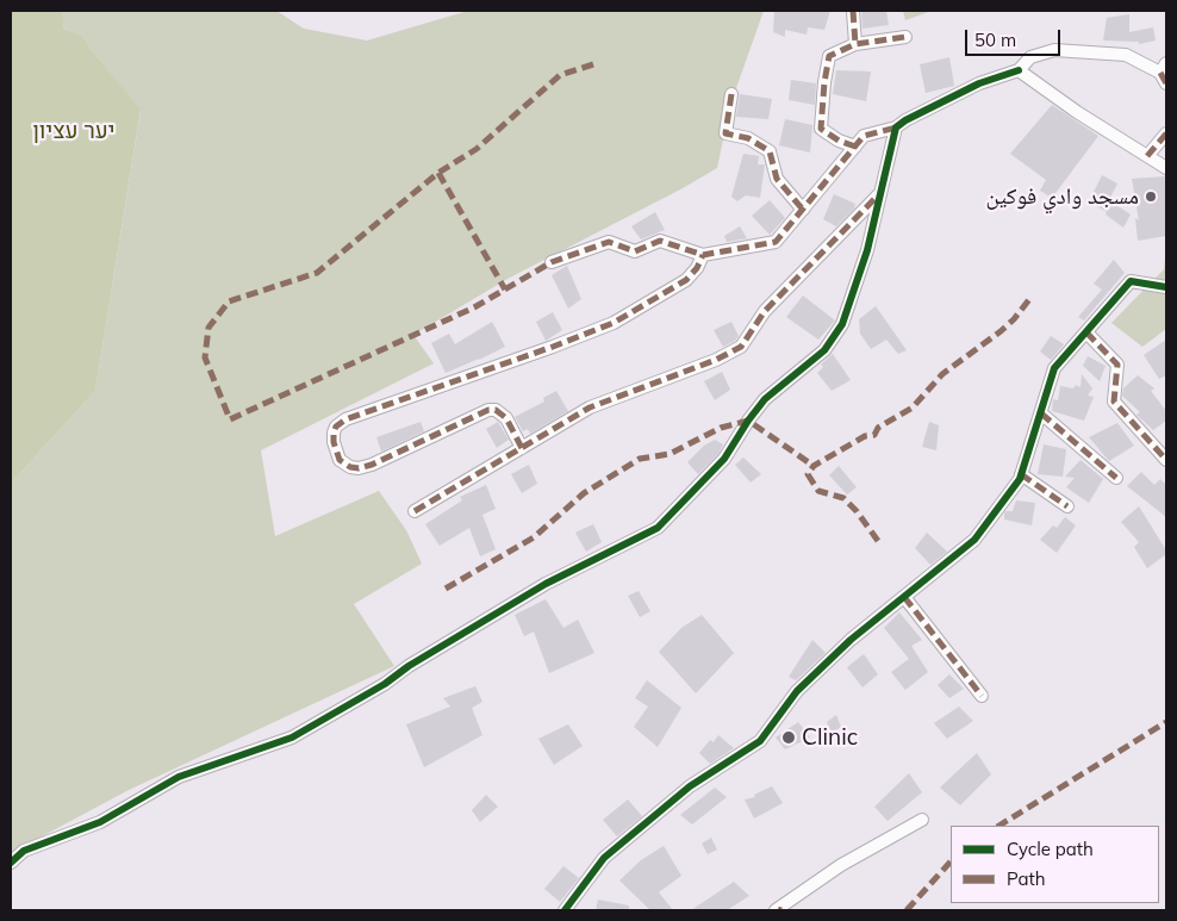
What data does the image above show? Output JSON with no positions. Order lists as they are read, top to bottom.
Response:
{
  "parks": ["יער עציון"],
  "places": ["مسجد وادي فوكين", "Clinic"],
  "legend": ["Cycle path", "Path"],
  "scale_bar": "50 m"
}
